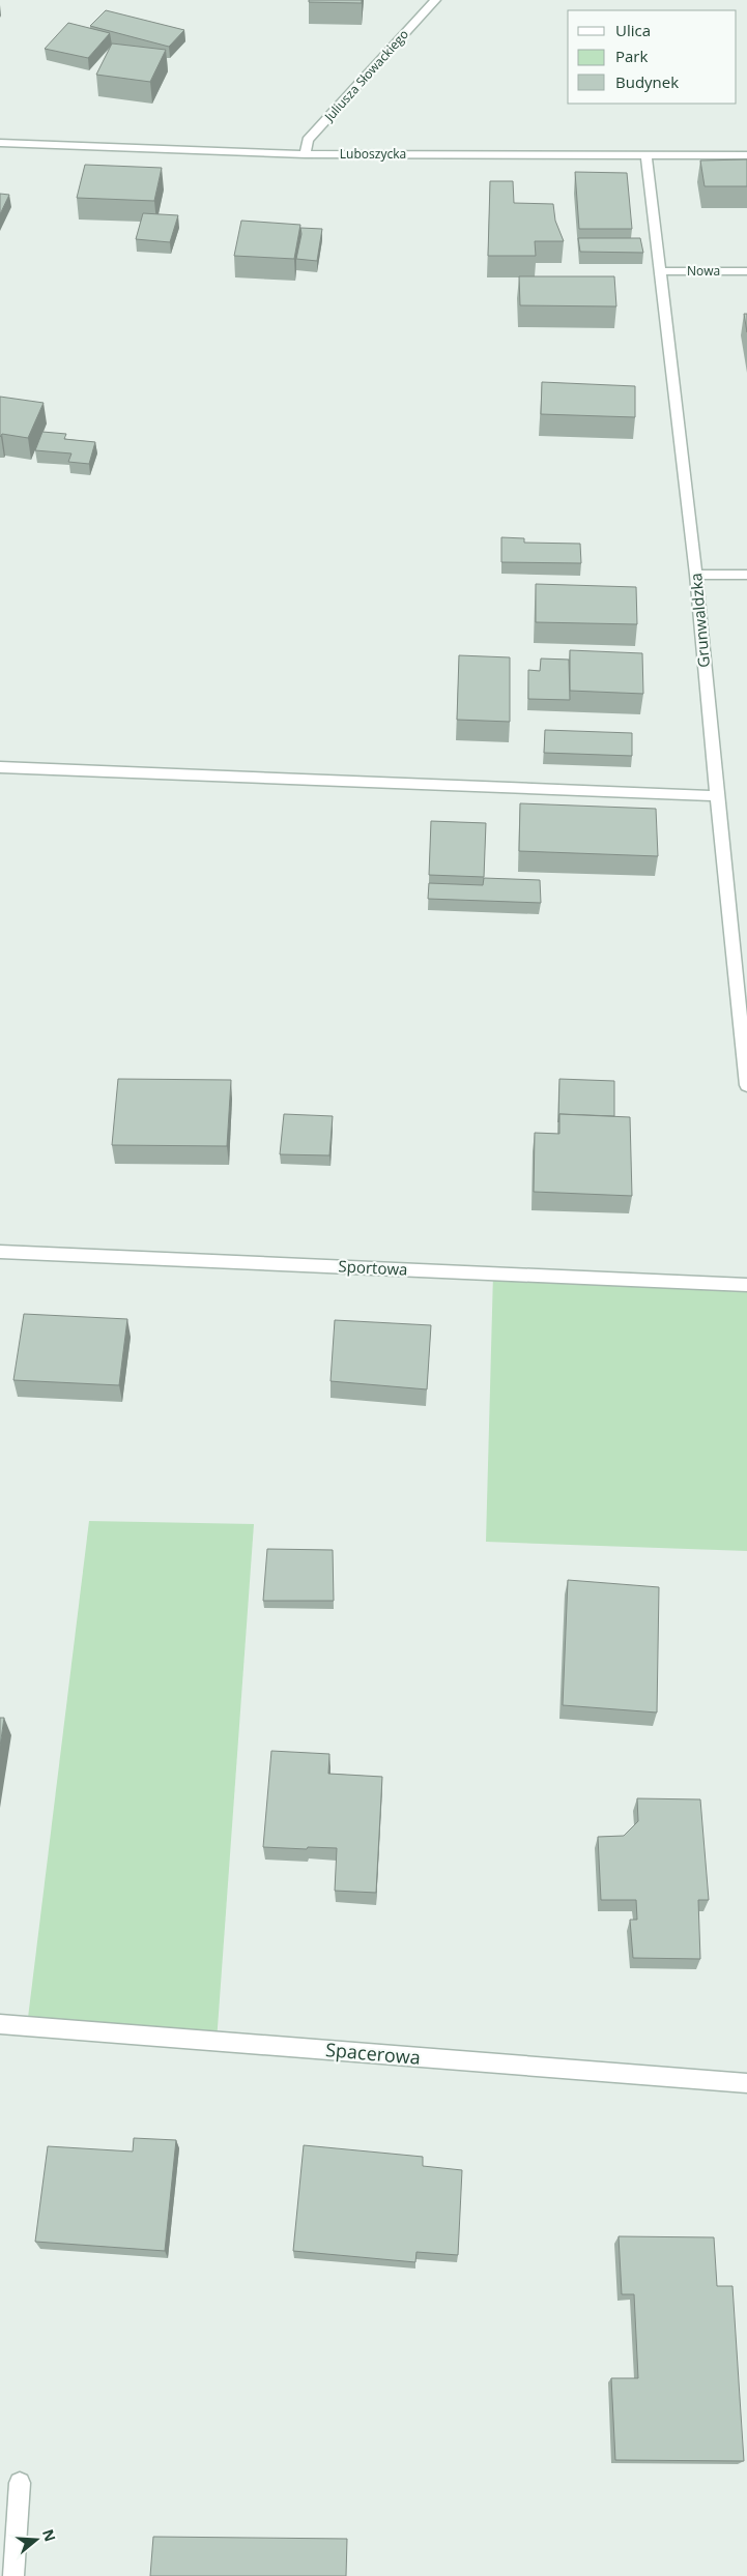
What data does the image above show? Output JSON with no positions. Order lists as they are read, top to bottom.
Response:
{
  "streets": {
    "street": [
      "Juliusza Słowackiego",
      "Luboszycka",
      "Nowa",
      "Grunwaldzka",
      "Sportowa",
      "Spacerowa"
    ]
  },
  "crossings": [
    ["Juliusza Słowackiego", "Luboszycka"],
    ["Luboszycka", "Grunwaldzka"],
    ["Nowa", "Grunwaldzka"]
  ],
  "legend": ["Ulica", "Park", "Budynek"],
  "north": "right"
}
